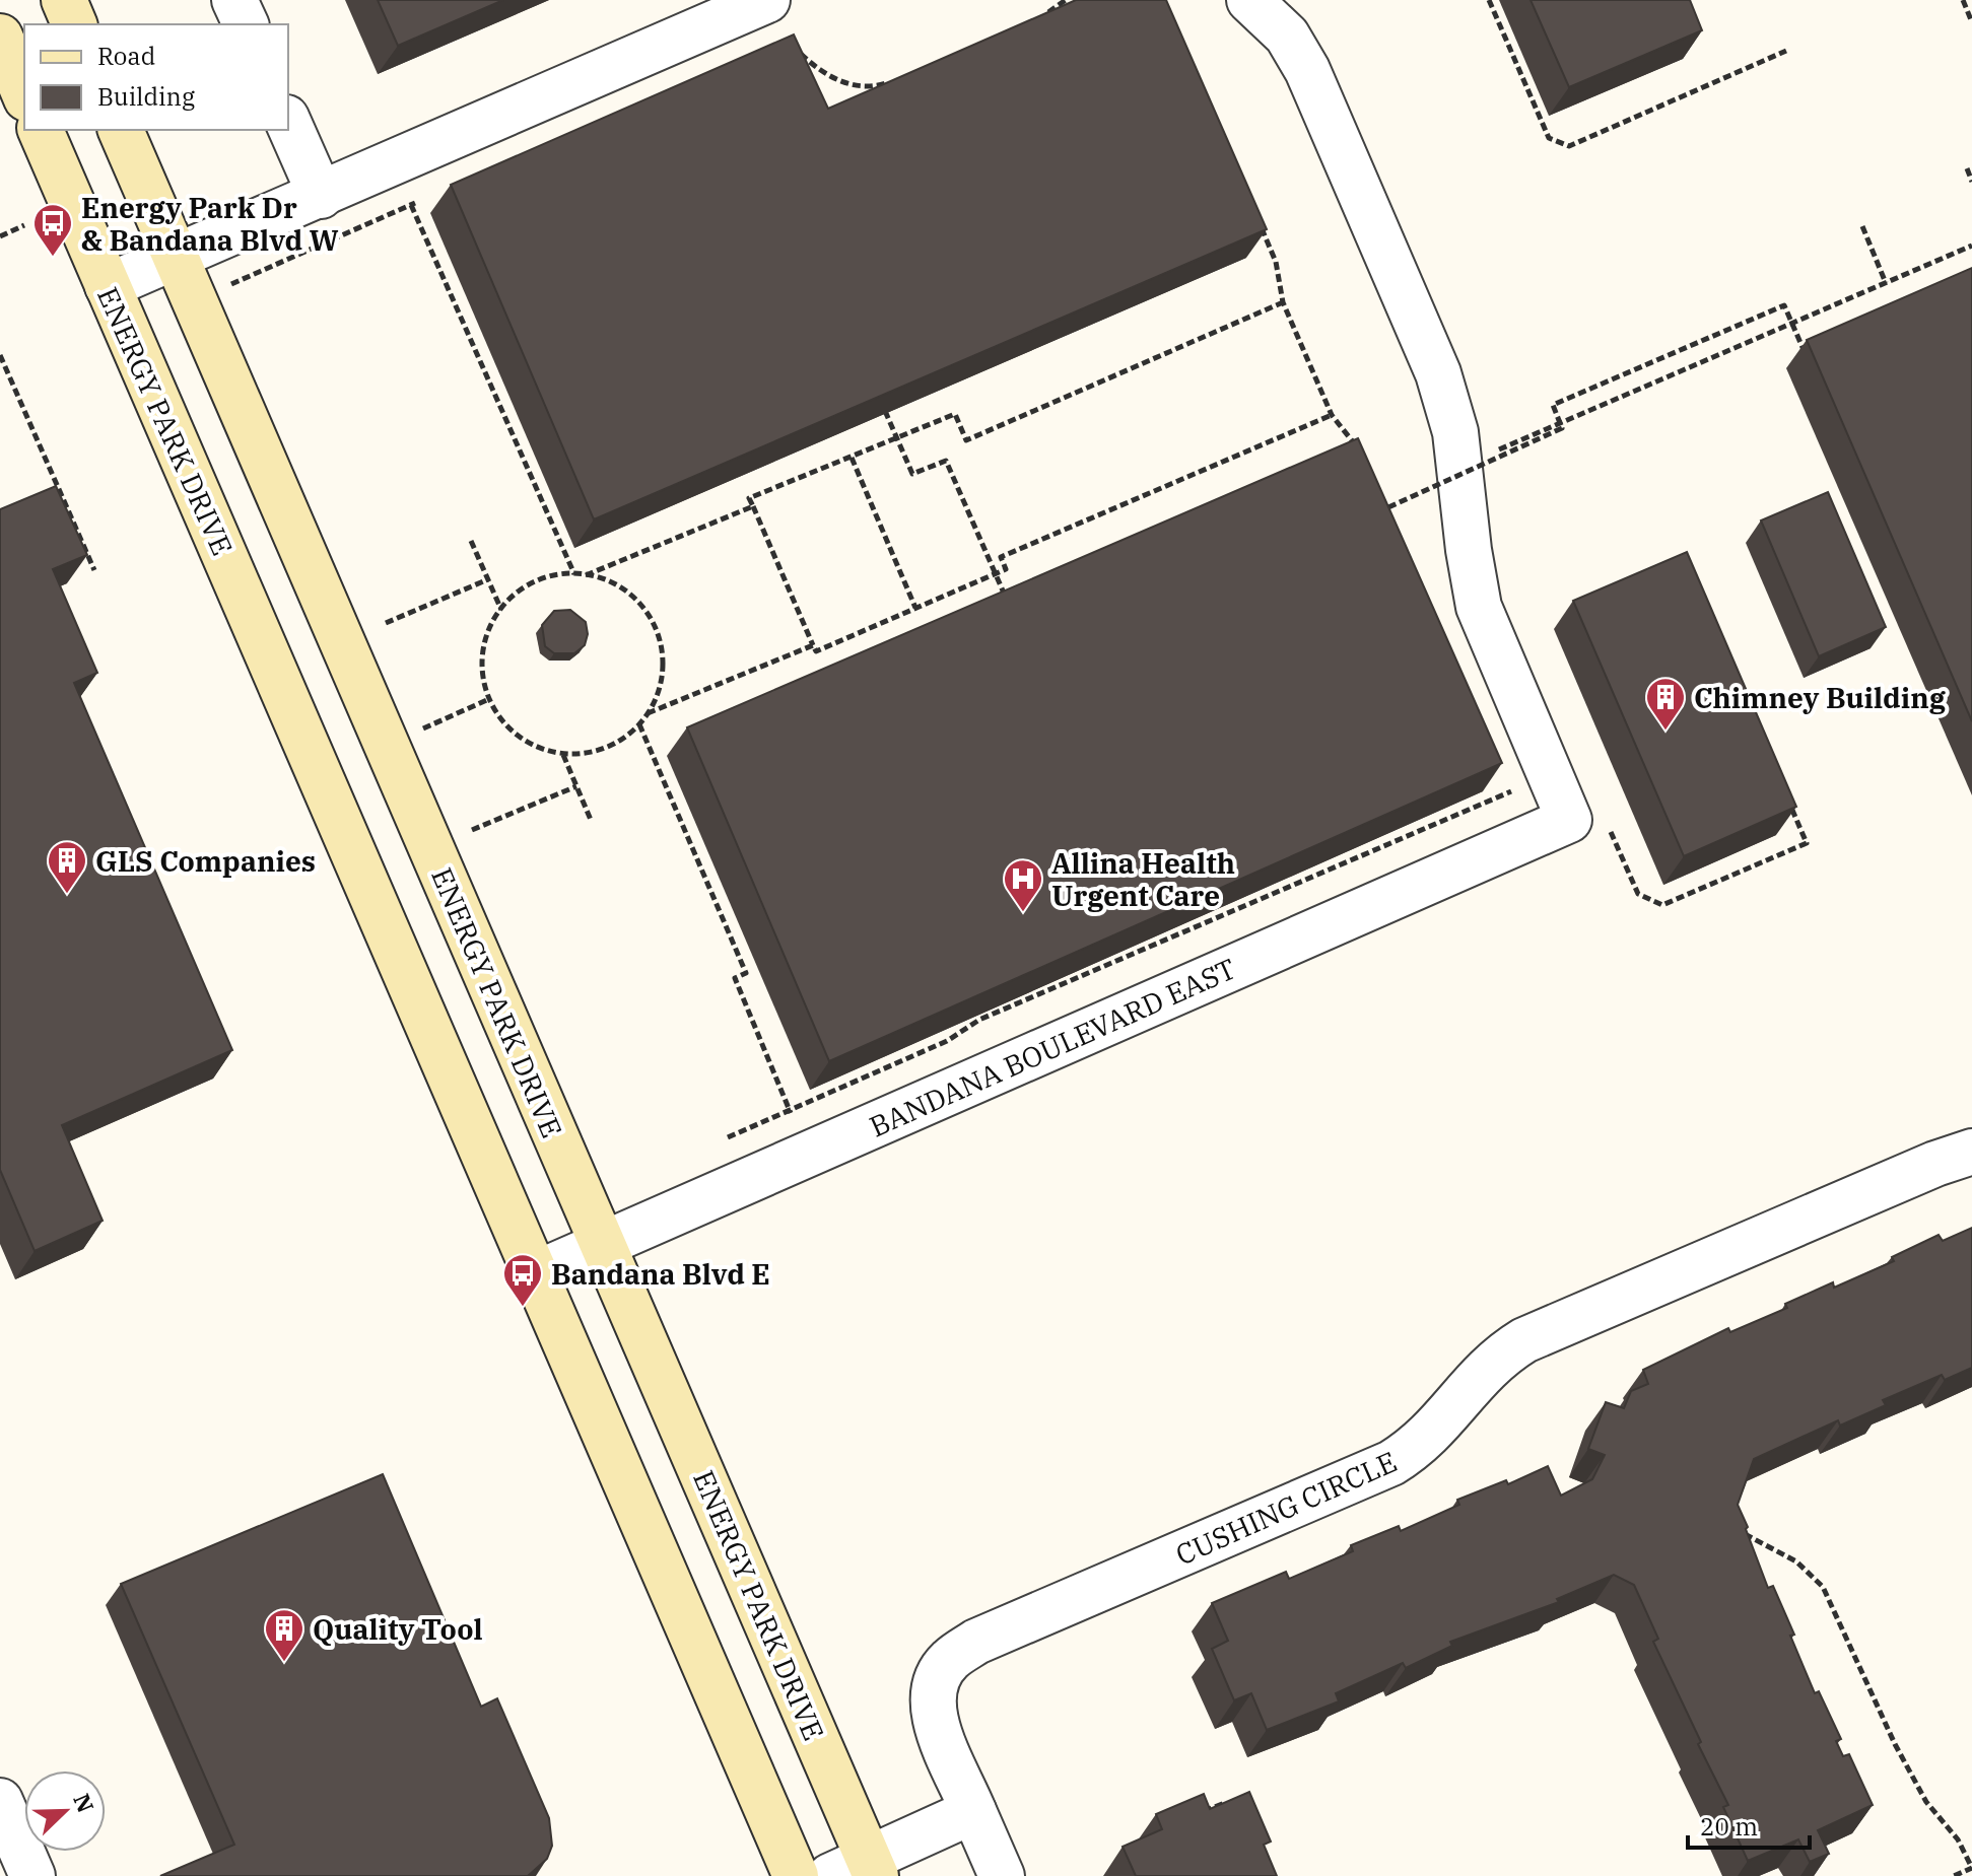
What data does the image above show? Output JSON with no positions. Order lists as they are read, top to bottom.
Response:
{
  "streets": {
    "street": ["ENERGY PARK DRIVE", "BANDANA BOULEVARD EAST", "CUSHING CIRCLE"]
  },
  "crossings": [
    ["ENERGY PARK DRIVE", "BANDANA BOULEVARD EAST"]
  ],
  "places": {
    "bus stop": ["Energy Park Dr & Bandana Blvd W", "Bandana Blvd E"],
    "building": ["Chimney Building", "GLS Companies", "Quality Tool"],
    "hospital": ["Allina Health Urgent Care"]
  },
  "legend": ["Road", "Building"],
  "scale_bar": "20 m",
  "north": "top right"
}
